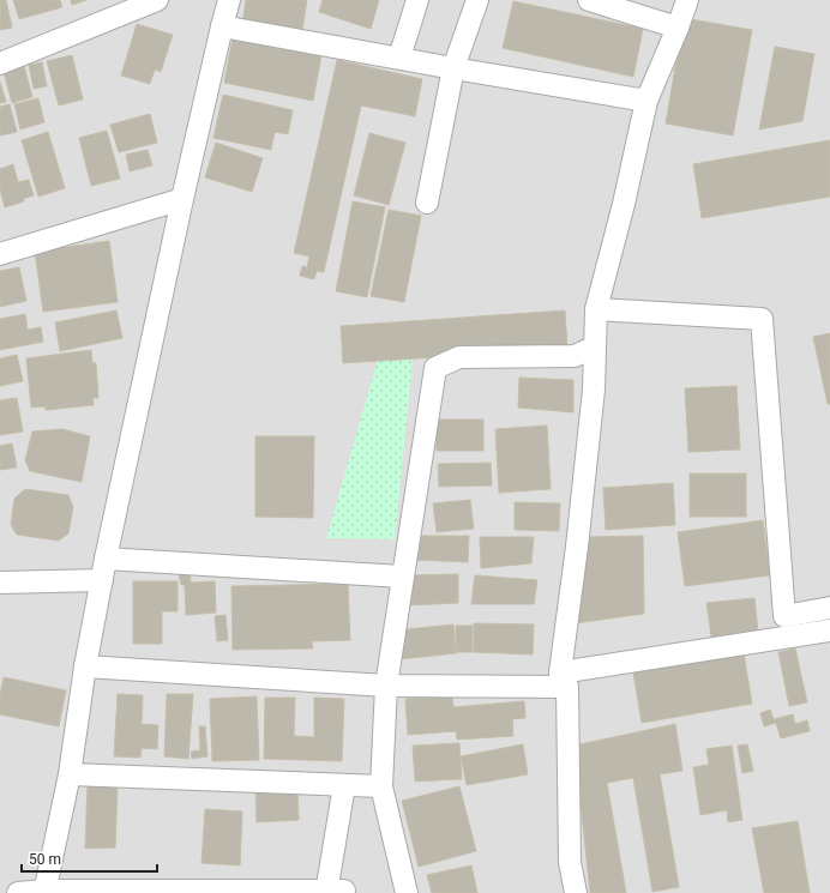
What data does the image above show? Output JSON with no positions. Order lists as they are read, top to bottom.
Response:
{
  "scale_bar": "50 m"
}
